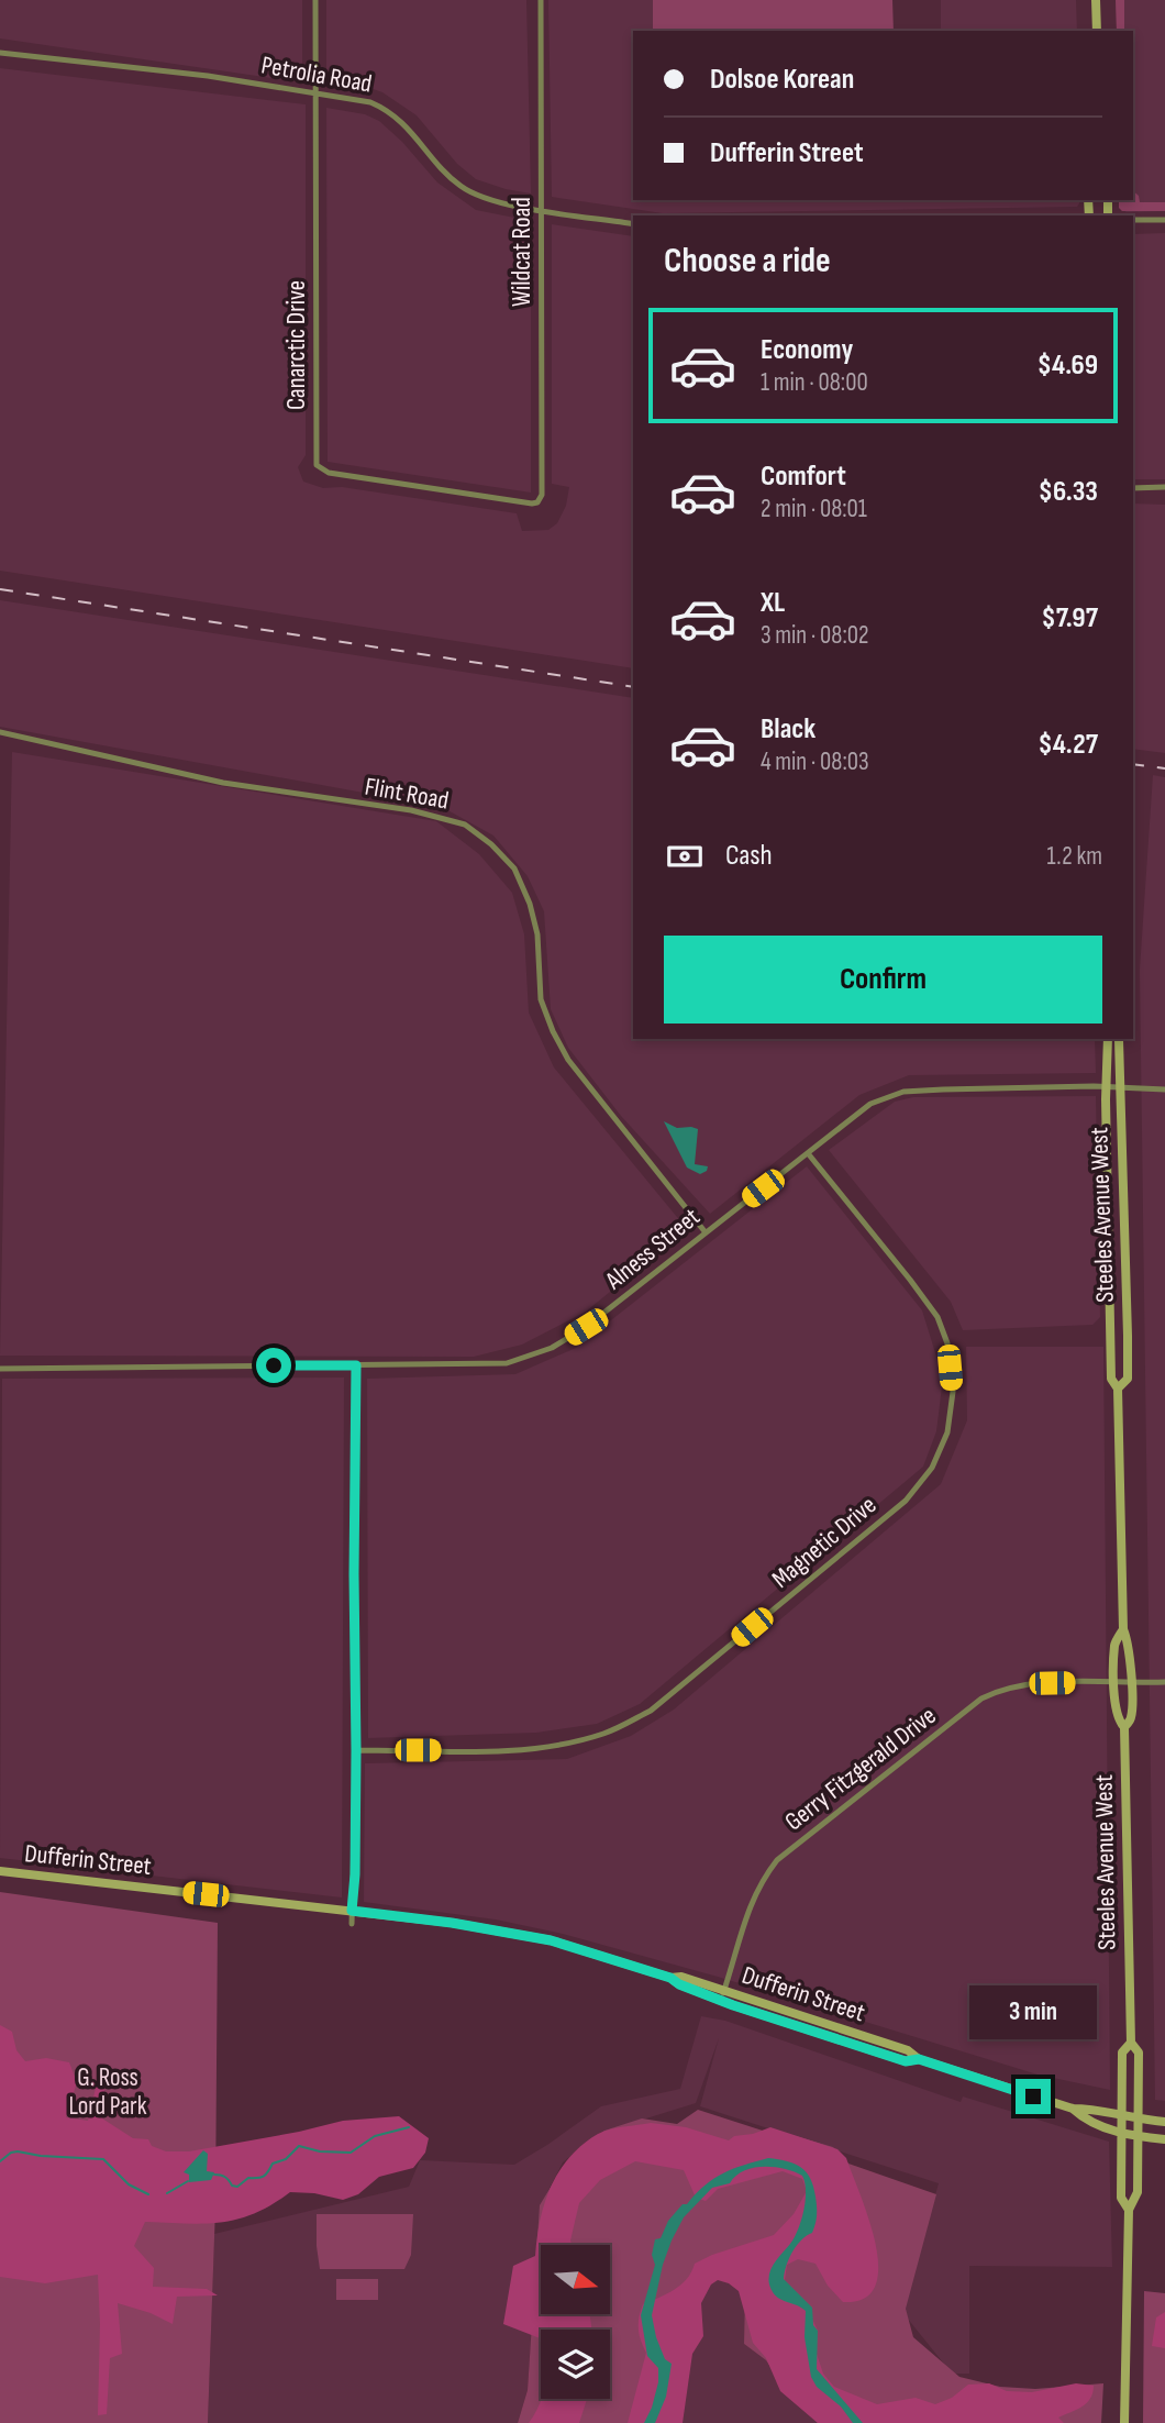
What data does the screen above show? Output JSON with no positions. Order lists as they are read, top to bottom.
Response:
{
  "streets": {
    "main road": ["Steeles Avenue West", "Dufferin Street"],
    "street": [
      "Petrolia Road",
      "Wildcat Road",
      "Canarctic Drive",
      "Flint Road",
      "Alness Street",
      "Magnetic Drive",
      "Gerry Fitzgerald Drive"
    ]
  },
  "crossings": [
    ["Petrolia Road", "Wildcat Road"],
    ["Petrolia Road", "Canarctic Drive"],
    ["Wildcat Road", "Canarctic Drive"],
    ["Flint Road", "Alness Street"],
    ["Steeles Avenue West", "Alness Street"],
    ["Steeles Avenue West", "Gerry Fitzgerald Drive"],
    ["Steeles Avenue West", "Dufferin Street"],
    ["Alness Street", "Magnetic Drive"],
    ["Gerry Fitzgerald Drive", "Dufferin Street"]
  ],
  "parks": ["G. Ross Lord Park"],
  "north": "right",
  "page": {
    "banner": ["Dolsoe Korean", "Dufferin Street"],
    "heading": "Choose a ride",
    "list": [
      {
        "name": "Economy",
        "note": "1 min · 08:00",
        "value": "$4.69"
      },
      {
        "name": "Comfort",
        "note": "2 min · 08:01",
        "value": "$6.33"
      },
      {
        "name": "XL",
        "note": "3 min · 08:02",
        "value": "$7.97"
      },
      {
        "name": "Black",
        "note": "4 min · 08:03",
        "value": "$4.27"
      }
    ],
    "pay": ["Cash", "1.2 km"],
    "buttons": "Confirm",
    "bubble": "3 min"
  }
}
